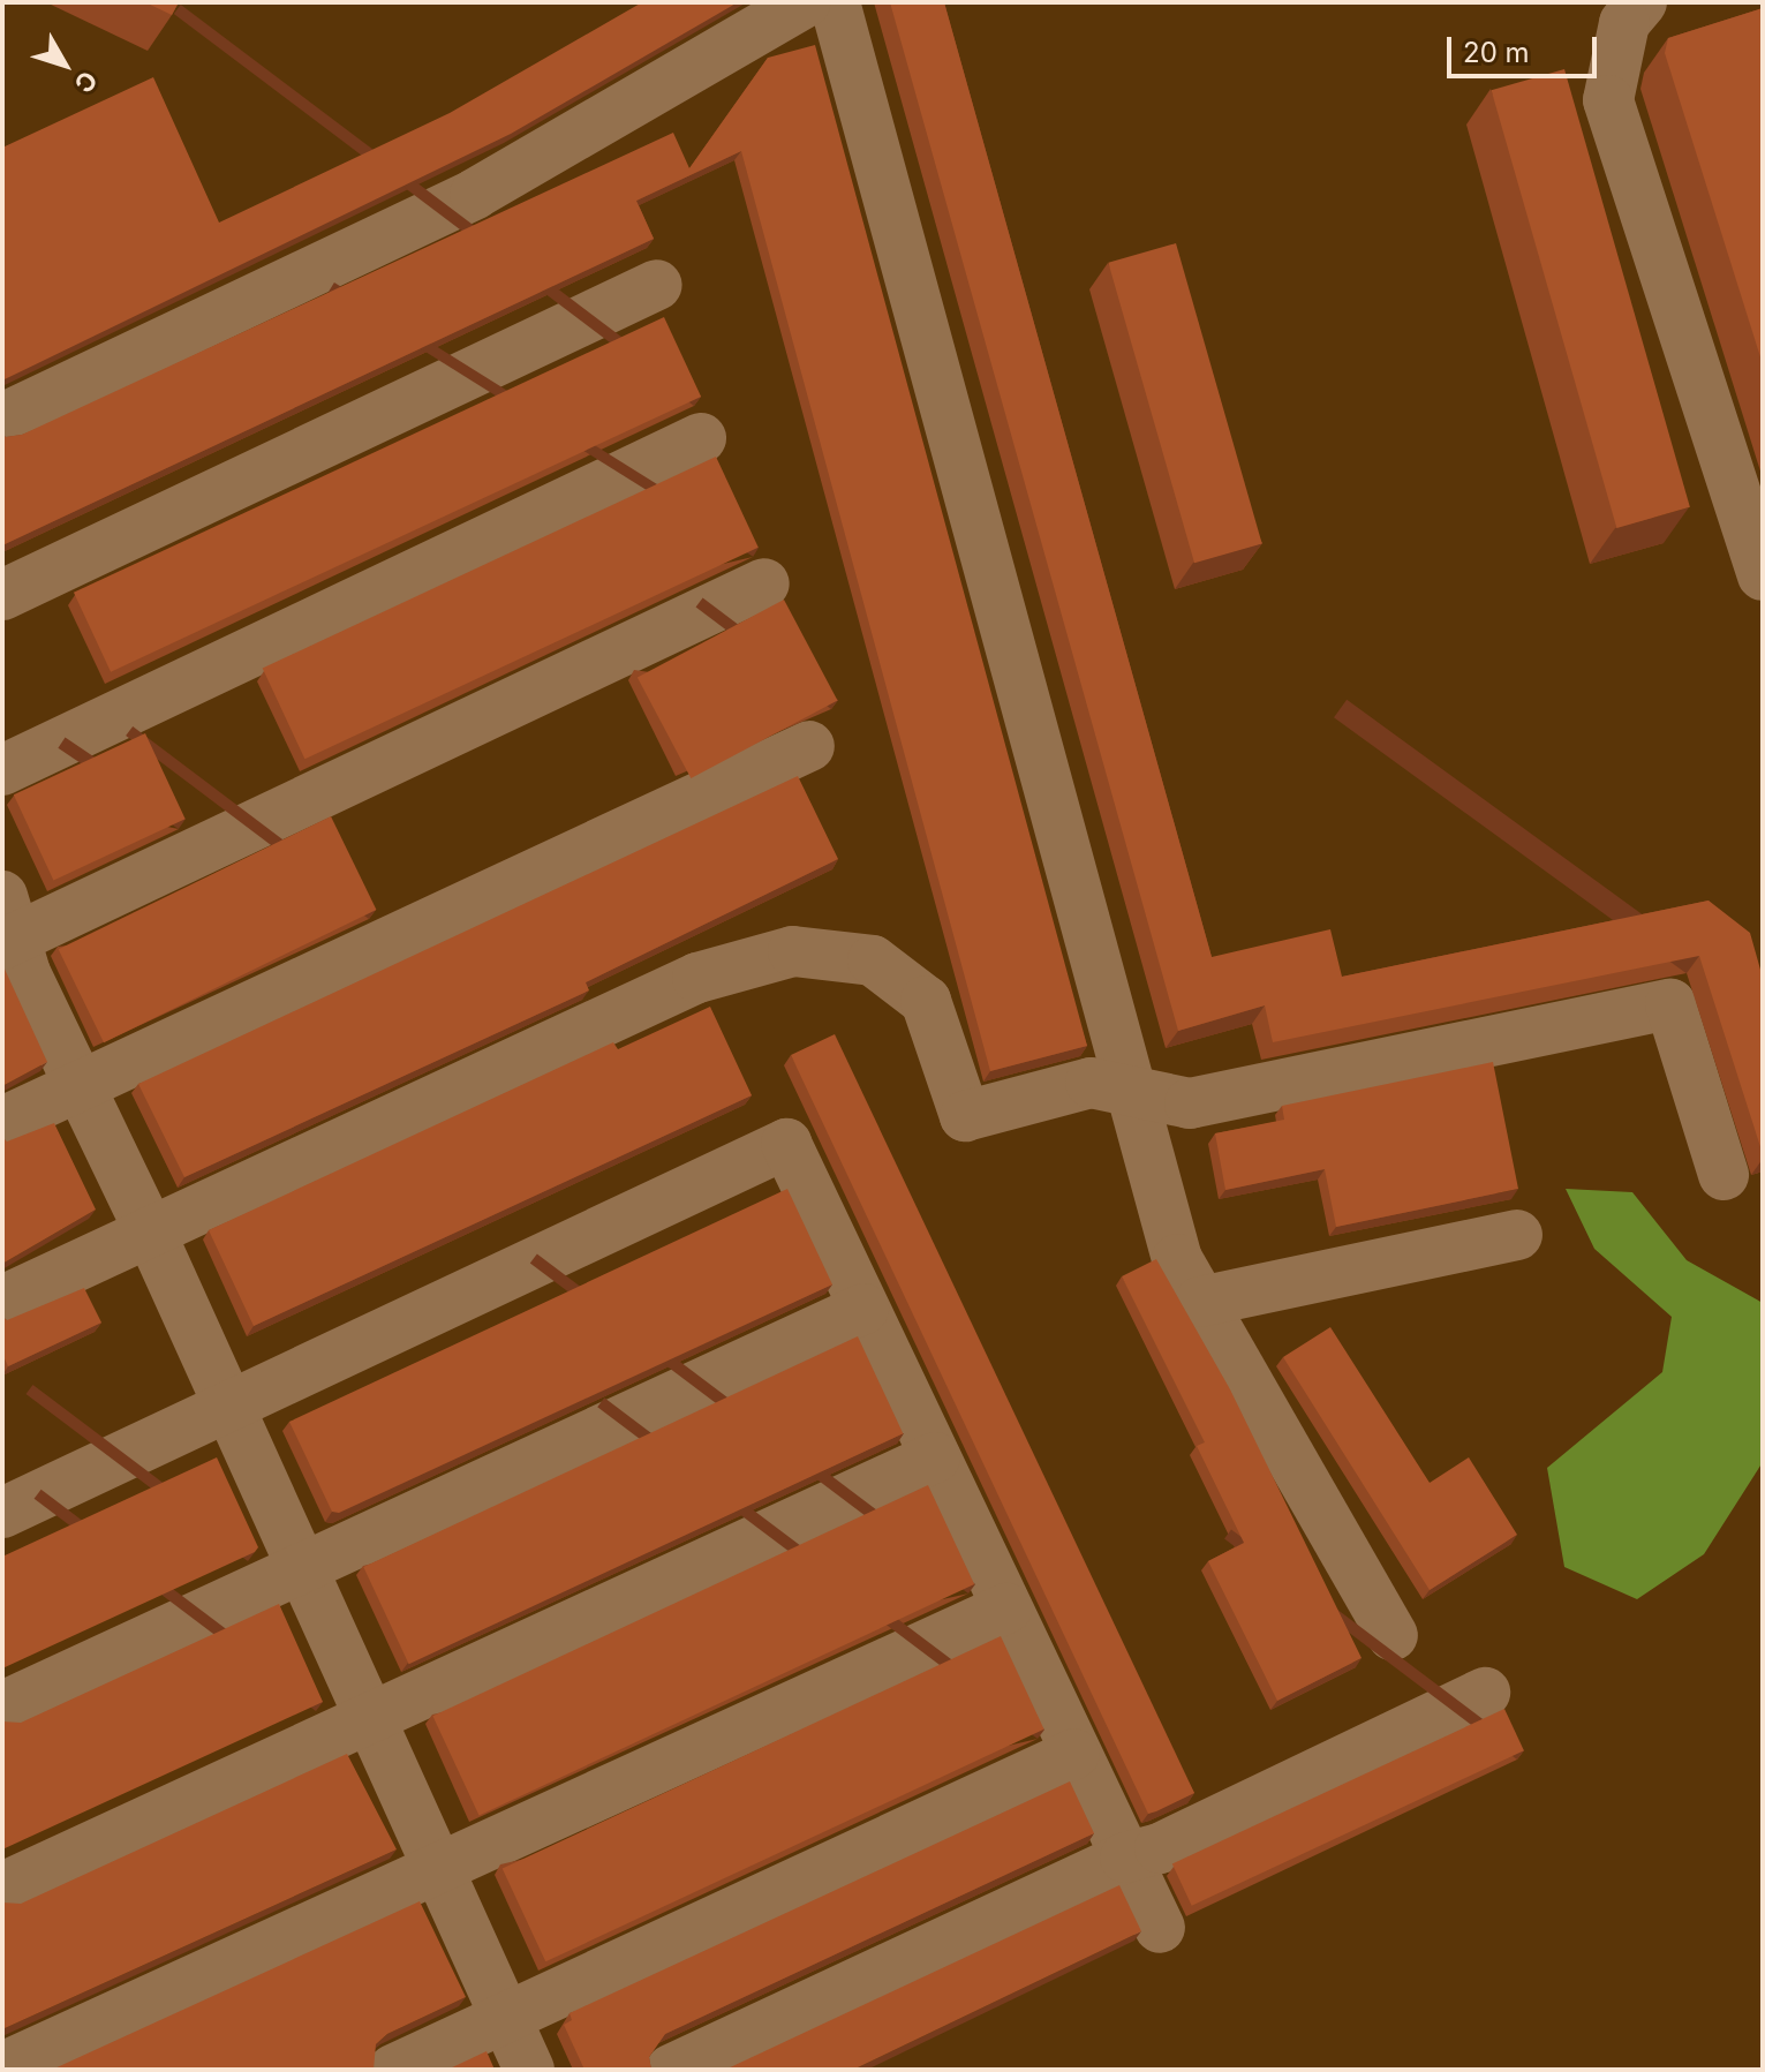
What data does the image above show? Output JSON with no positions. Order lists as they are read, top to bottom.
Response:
{
  "scale_bar": "20 m",
  "north": "bottom right"
}
